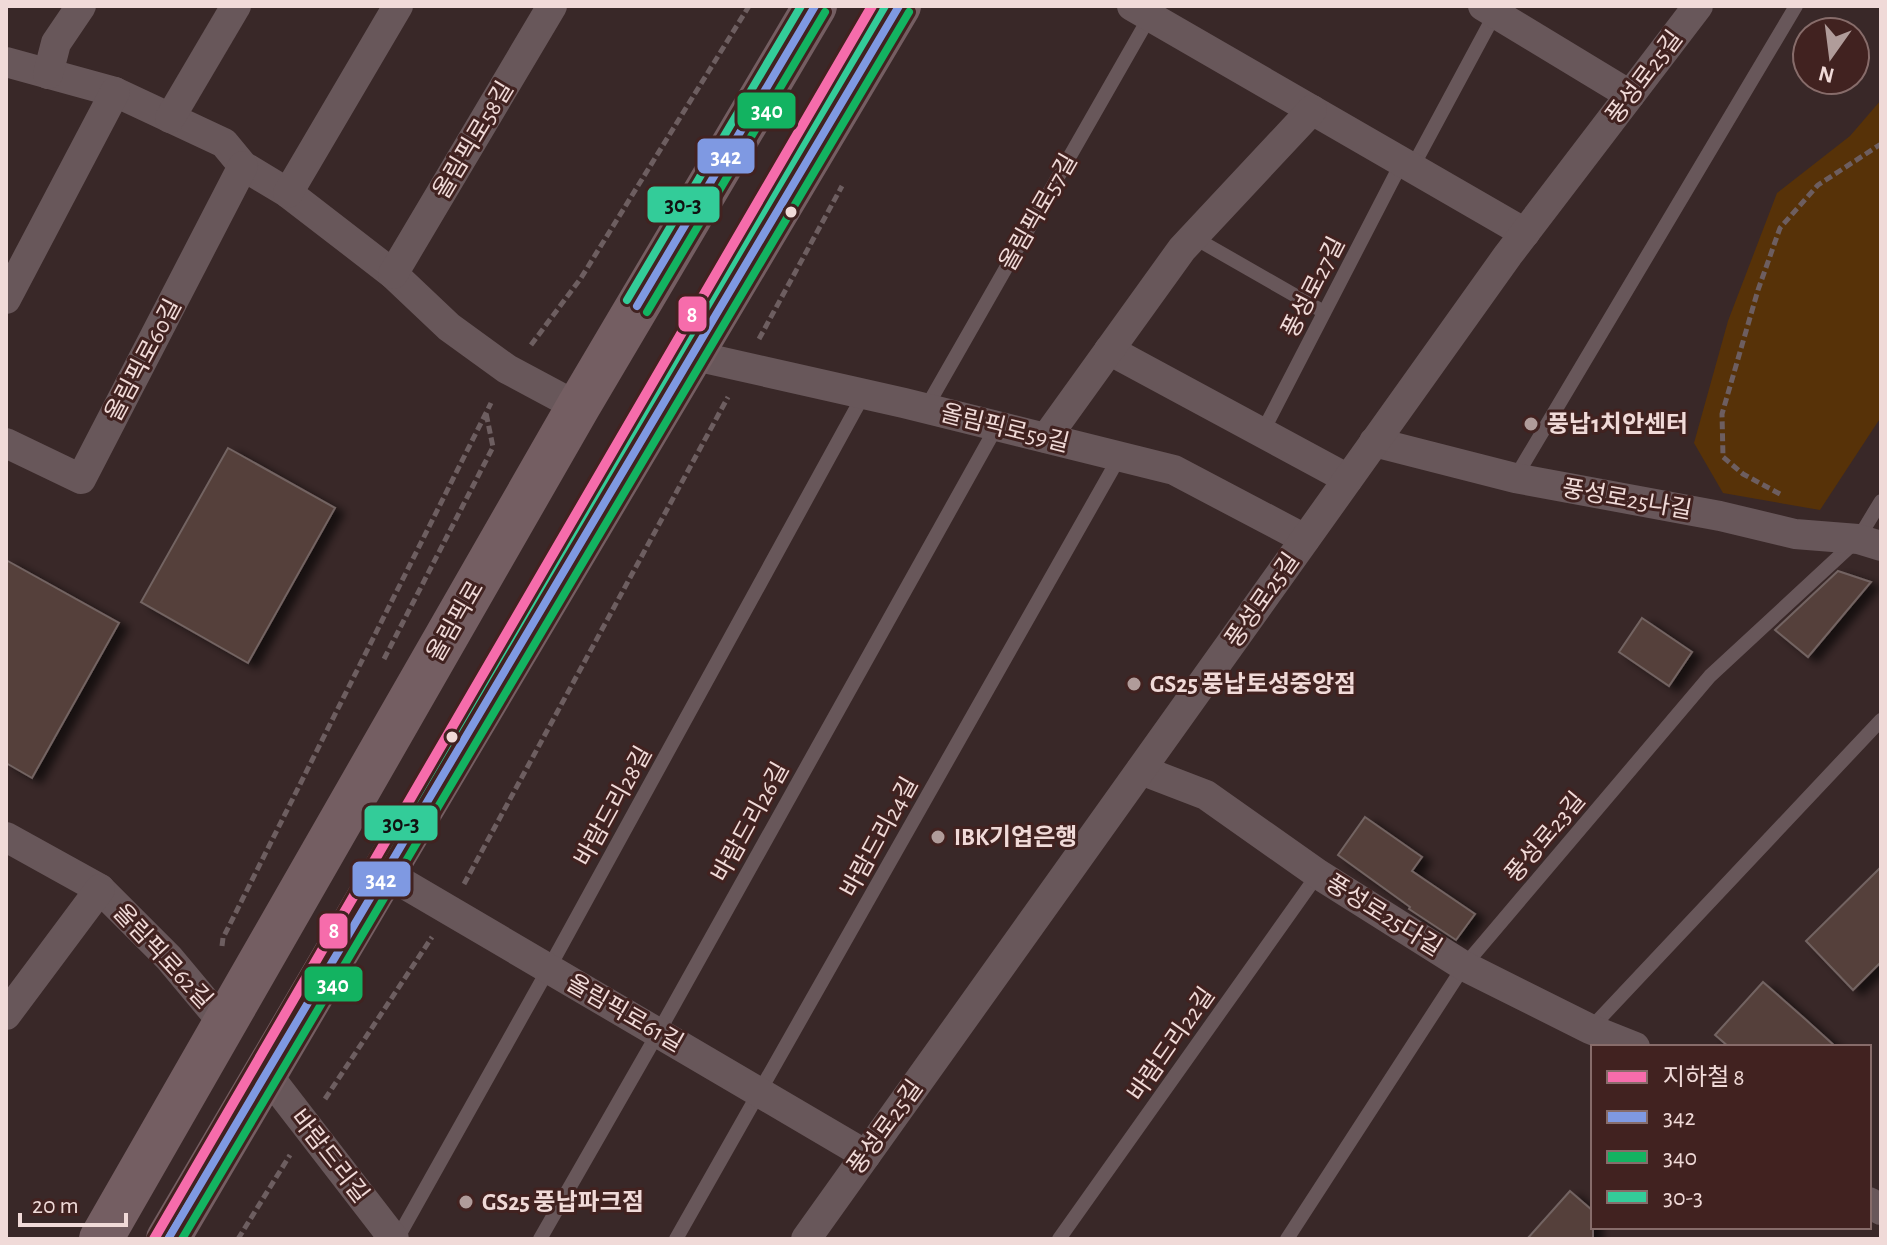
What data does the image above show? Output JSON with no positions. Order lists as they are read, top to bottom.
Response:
{
  "streets": {
    "main road": ["올림픽로"],
    "street": [
      "풍성로25길",
      "올림픽로58길",
      "올림픽로57길",
      "올림픽로60길",
      "올림픽로59길",
      "풍성로25나길",
      "풍성로25다길",
      "올림픽로62길",
      "올림픽로61길",
      "바람드리길"
    ],
    "lane": [
      "풍성로27길",
      "바람드리28길",
      "바람드리26길",
      "바람드리24길",
      "풍성로23길",
      "바람드리22길"
    ]
  },
  "crossings": [
    ["풍성로25길", "올림픽로57길"],
    ["풍성로25길", "올림픽로59길"],
    ["풍성로25길", "풍성로25나길"],
    ["풍성로25길", "풍성로25다길"],
    ["풍성로25길", "올림픽로61길"],
    ["올림픽로57길", "풍성로27길"],
    ["올림픽로57길", "올림픽로59길"],
    ["올림픽로59길", "바람드리28길"],
    ["올림픽로59길", "바람드리26길"],
    ["올림픽로59길", "바람드리24길"],
    ["풍성로25나길", "풍성로23길"],
    ["올림픽로", "올림픽로62길"],
    ["바람드리28길", "올림픽로61길"],
    ["바람드리28길", "바람드리길"],
    ["바람드리26길", "올림픽로61길"],
    ["바람드리24길", "올림픽로61길"],
    ["풍성로23길", "풍성로25다길"],
    ["풍성로25다길", "바람드리22길"]
  ],
  "places": [
    "풍납1치안센터",
    "GS25 풍납토성중앙점",
    "IBK기업은행",
    "GS25 풍납파크점"
  ],
  "lines": [
    "metro line 8",
    "transit line 342",
    "transit line 30-3",
    "transit line 340"
  ],
  "legend": [
    "지하철 8",
    "342",
    "340",
    "30-3"
  ],
  "scale_bar": "20 m",
  "north": "bottom"
}
